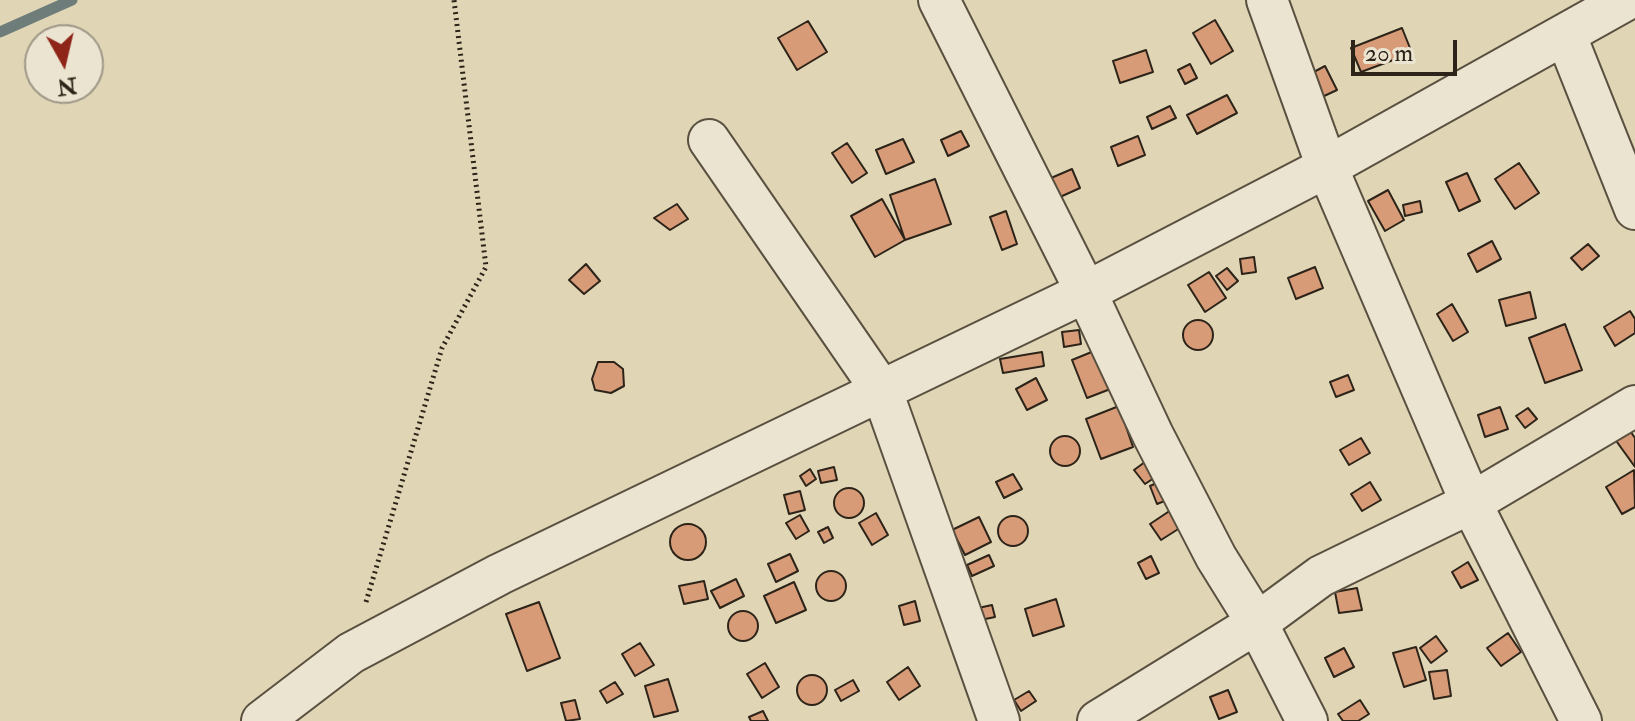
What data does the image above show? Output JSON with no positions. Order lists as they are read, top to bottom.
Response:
{
  "scale_bar": "20 m",
  "north": "bottom"
}
